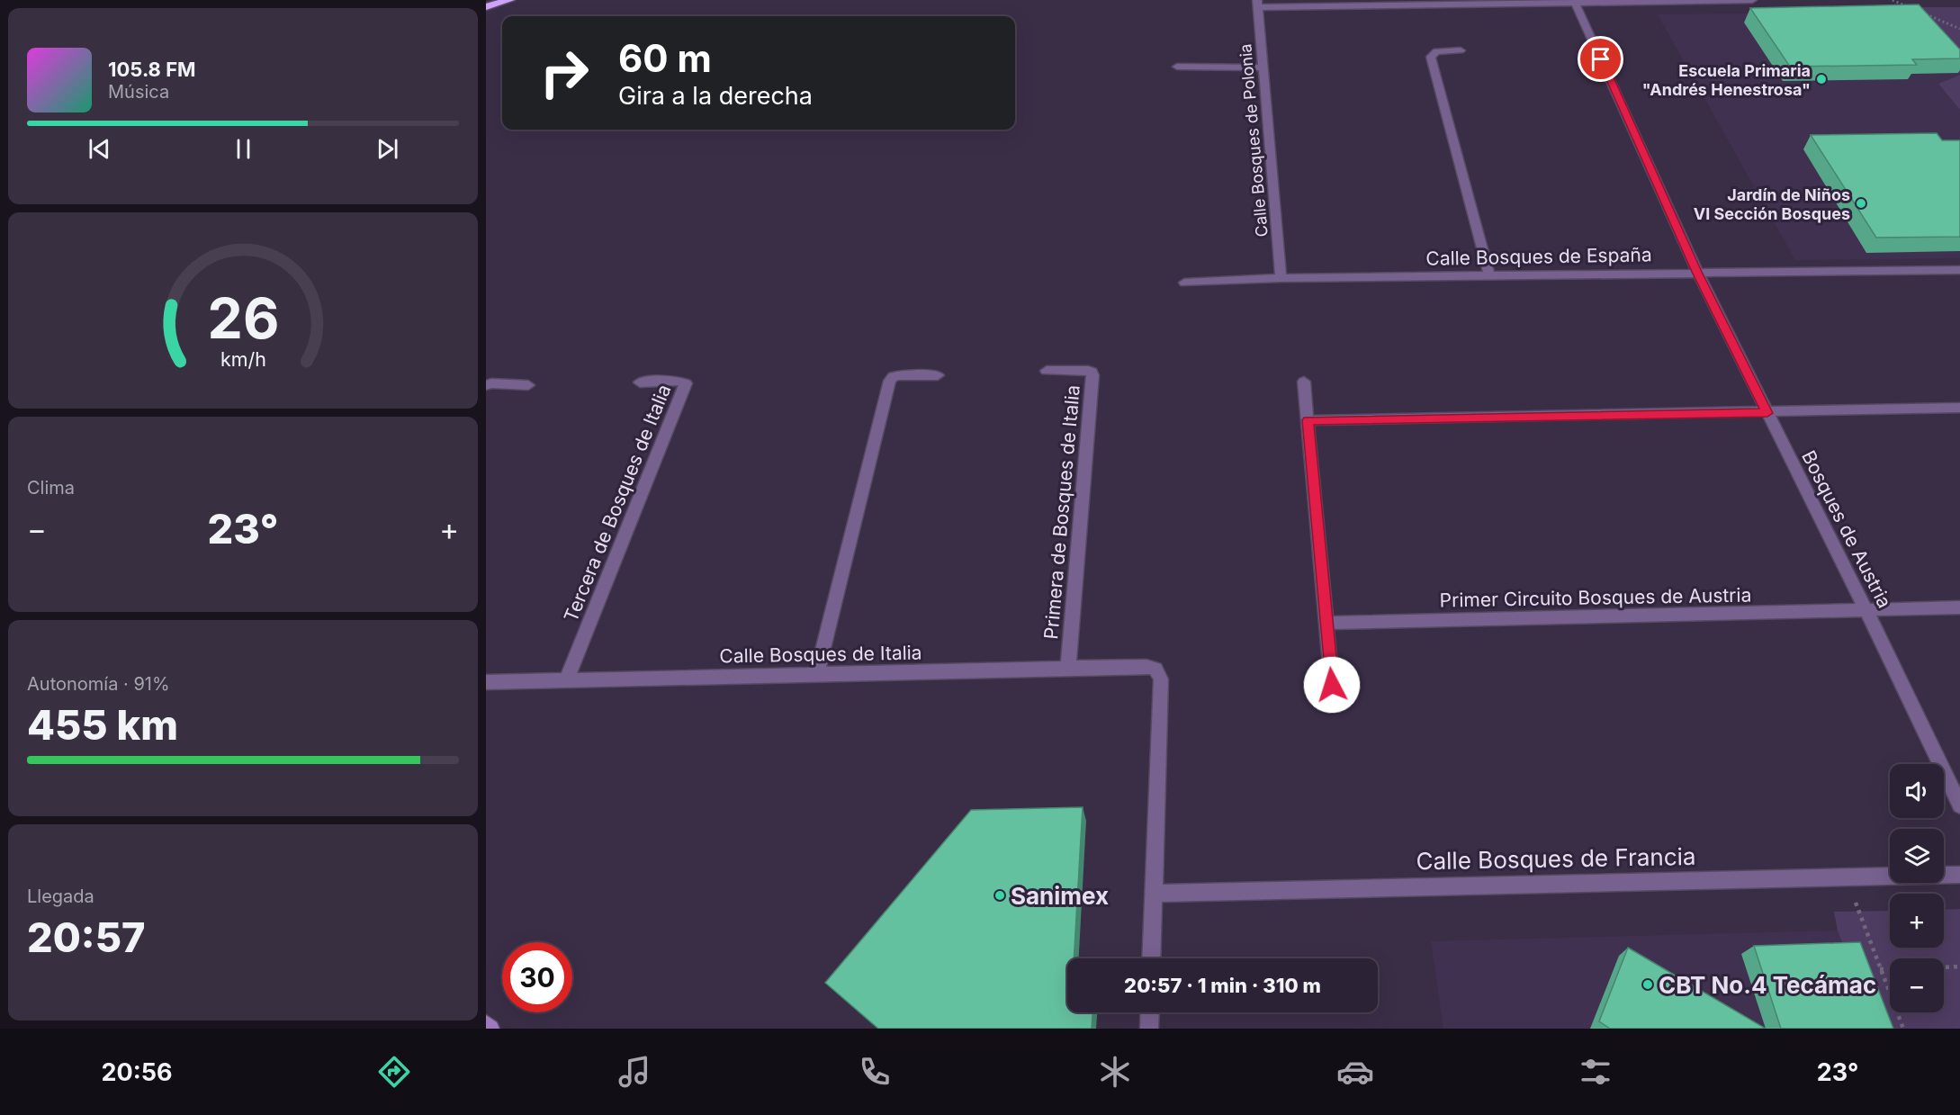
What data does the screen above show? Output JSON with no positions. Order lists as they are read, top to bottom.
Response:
{
  "streets": {
    "street": [
      "Calle Bosques de Polonia",
      "Calle Bosques de España",
      "Tercera de Bosques de Italia",
      "Primera de Bosques de Italia",
      "Bosques de Austria",
      "Primer Circuito Bosques de Austria",
      "Calle Bosques de Italia",
      "Calle Bosques de Francia"
    ]
  },
  "crossings": [
    ["Calle Bosques de Polonia", "Calle Bosques de España"],
    ["Calle Bosques de España", "Bosques de Austria"],
    ["Tercera de Bosques de Italia", "Calle Bosques de Italia"],
    ["Primera de Bosques de Italia", "Calle Bosques de Italia"],
    ["Bosques de Austria", "Primer Circuito Bosques de Austria"],
    ["Calle Bosques de Italia", "Calle Bosques de Francia"]
  ],
  "places": [
    "Escuela Primaria \"Andrés Henestrosa\"",
    "Jardín de Niños VI Sección Bosques",
    "Sanimex",
    "CBT No.4 Tecámac"
  ],
  "page": {
    "turn": ["60 m", "Gira a la derecha"],
    "song": ["105.8 FM", "Música"],
    "tile": [
      "Clima",
      ["Autonomía · 91%", "455 km"],
      ["Llegada", "20:57"]
    ],
    "heat": ["−", "23°", "+"],
    "map_buttons": ["+", "−"],
    "limit": "30",
    "trip": "20:57 · 1 min · 310 m",
    "tabs": ["20:56", "23°"],
    "gauge": ["26", "km/h"]
  }
}
